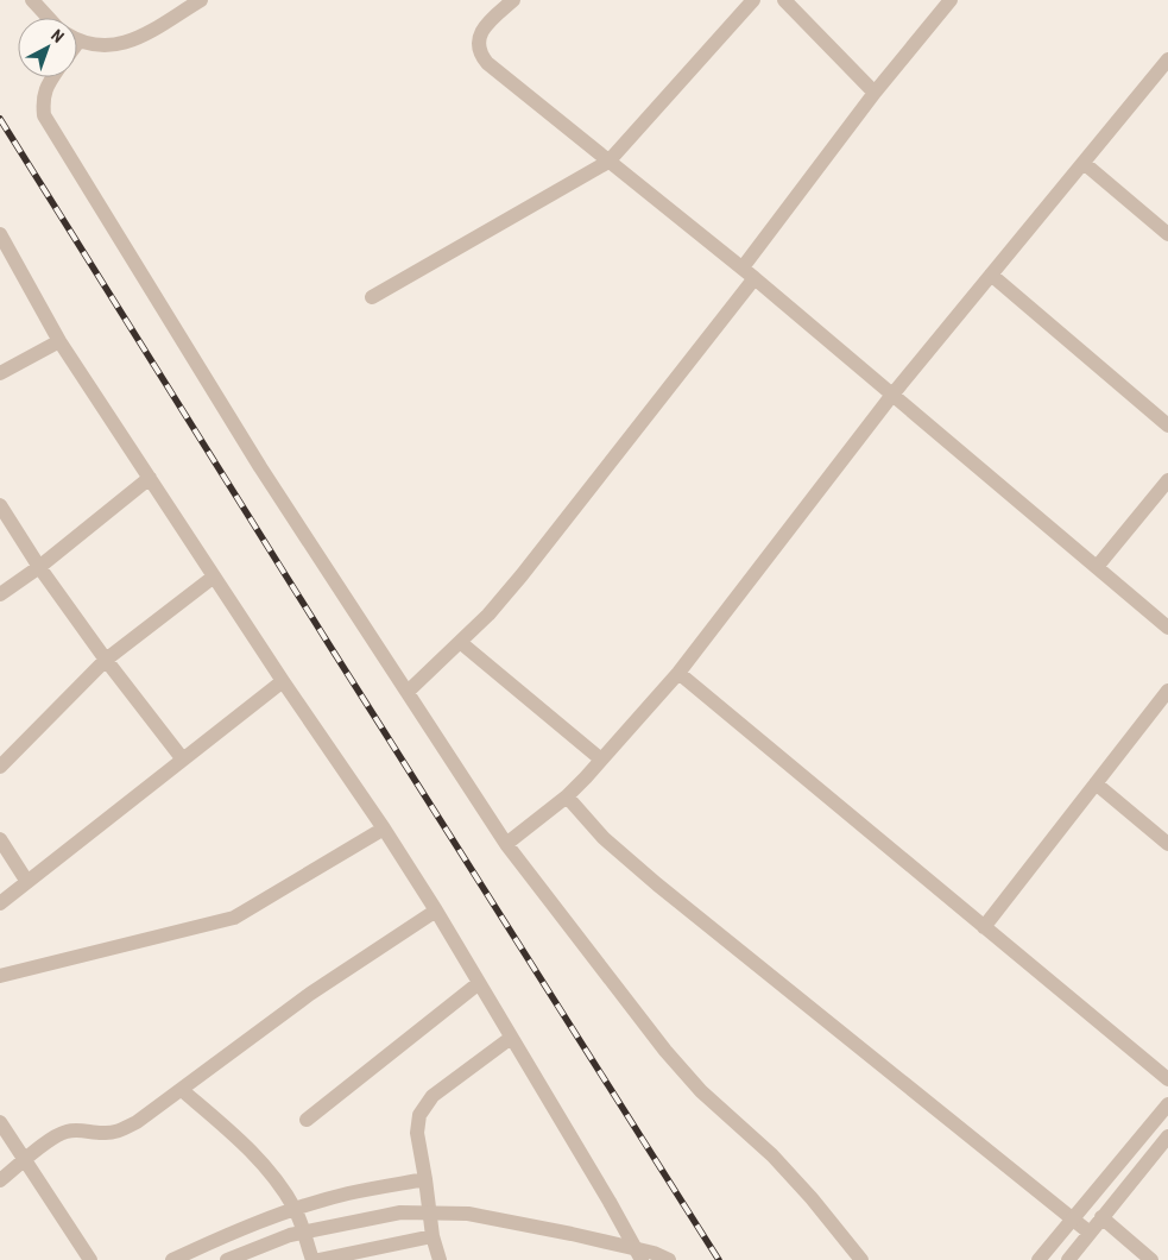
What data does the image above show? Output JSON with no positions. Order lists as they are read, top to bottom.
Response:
{
  "north": "top right"
}
